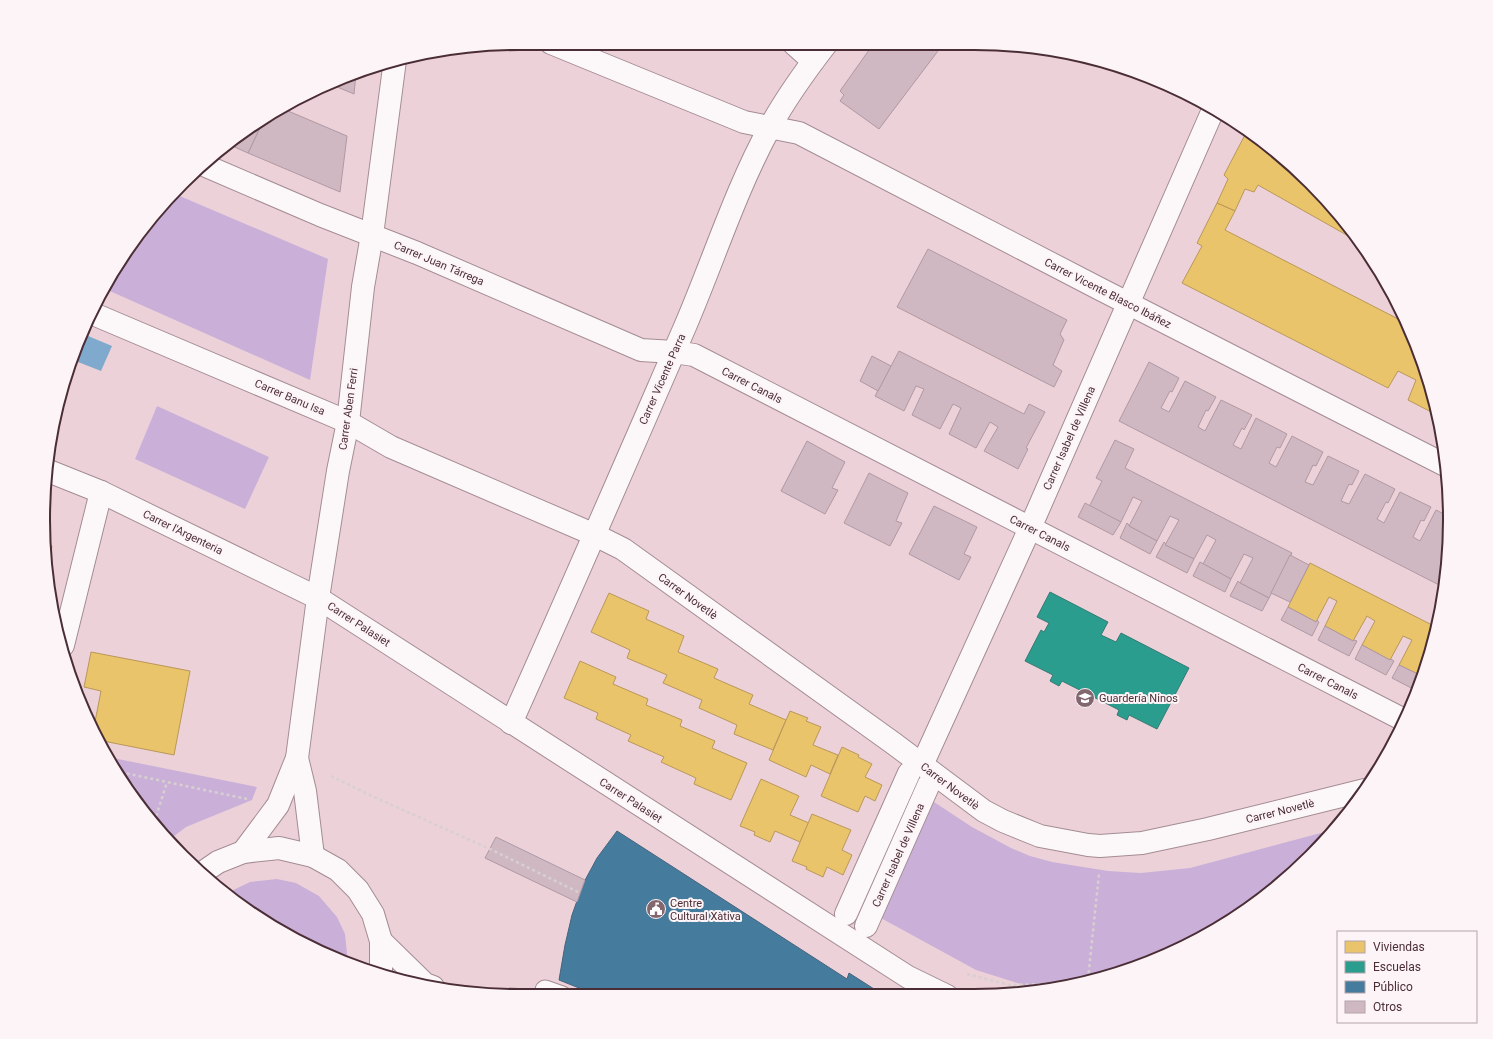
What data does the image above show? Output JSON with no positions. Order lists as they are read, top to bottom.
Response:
{
  "streets": {
    "street": [
      "Carrer Juan Tárrega",
      "Carrer Vicente Blasco Ibáñez",
      "Carrer Vicente Parra",
      "Carrer Canals",
      "Carrer Banu Isa",
      "Carrer Aben Ferri",
      "Carrer Isabel de Villena",
      "Carrer l'Argenteria",
      "Carrer Novetlè",
      "Carrer Palasiet"
    ]
  },
  "crossings": [
    ["Carrer Juan Tárrega", "Carrer Vicente Parra"],
    ["Carrer Juan Tárrega", "Carrer Canals"],
    ["Carrer Juan Tárrega", "Carrer Aben Ferri"],
    ["Carrer Vicente Blasco Ibáñez", "Carrer Vicente Parra"],
    ["Carrer Vicente Blasco Ibáñez", "Carrer Isabel de Villena"],
    ["Carrer Vicente Parra", "Carrer Canals"],
    ["Carrer Vicente Parra", "Carrer Banu Isa"],
    ["Carrer Vicente Parra", "Carrer Novetlè"],
    ["Carrer Vicente Parra", "Carrer Palasiet"],
    ["Carrer Canals", "Carrer Isabel de Villena"],
    ["Carrer Banu Isa", "Carrer Aben Ferri"],
    ["Carrer Banu Isa", "Carrer Novetlè"],
    ["Carrer Aben Ferri", "Carrer l'Argenteria"],
    ["Carrer Aben Ferri", "Carrer Palasiet"],
    ["Carrer Isabel de Villena", "Carrer Novetlè"],
    ["Carrer l'Argenteria", "Carrer Palasiet"]
  ],
  "places": {
    "school or university": ["Guardería Ninos"],
    "public building": ["Centre Cultural Xàtiva"]
  },
  "legend": [
    "Viviendas",
    "Escuelas",
    "Público",
    "Otros"
  ]
}
